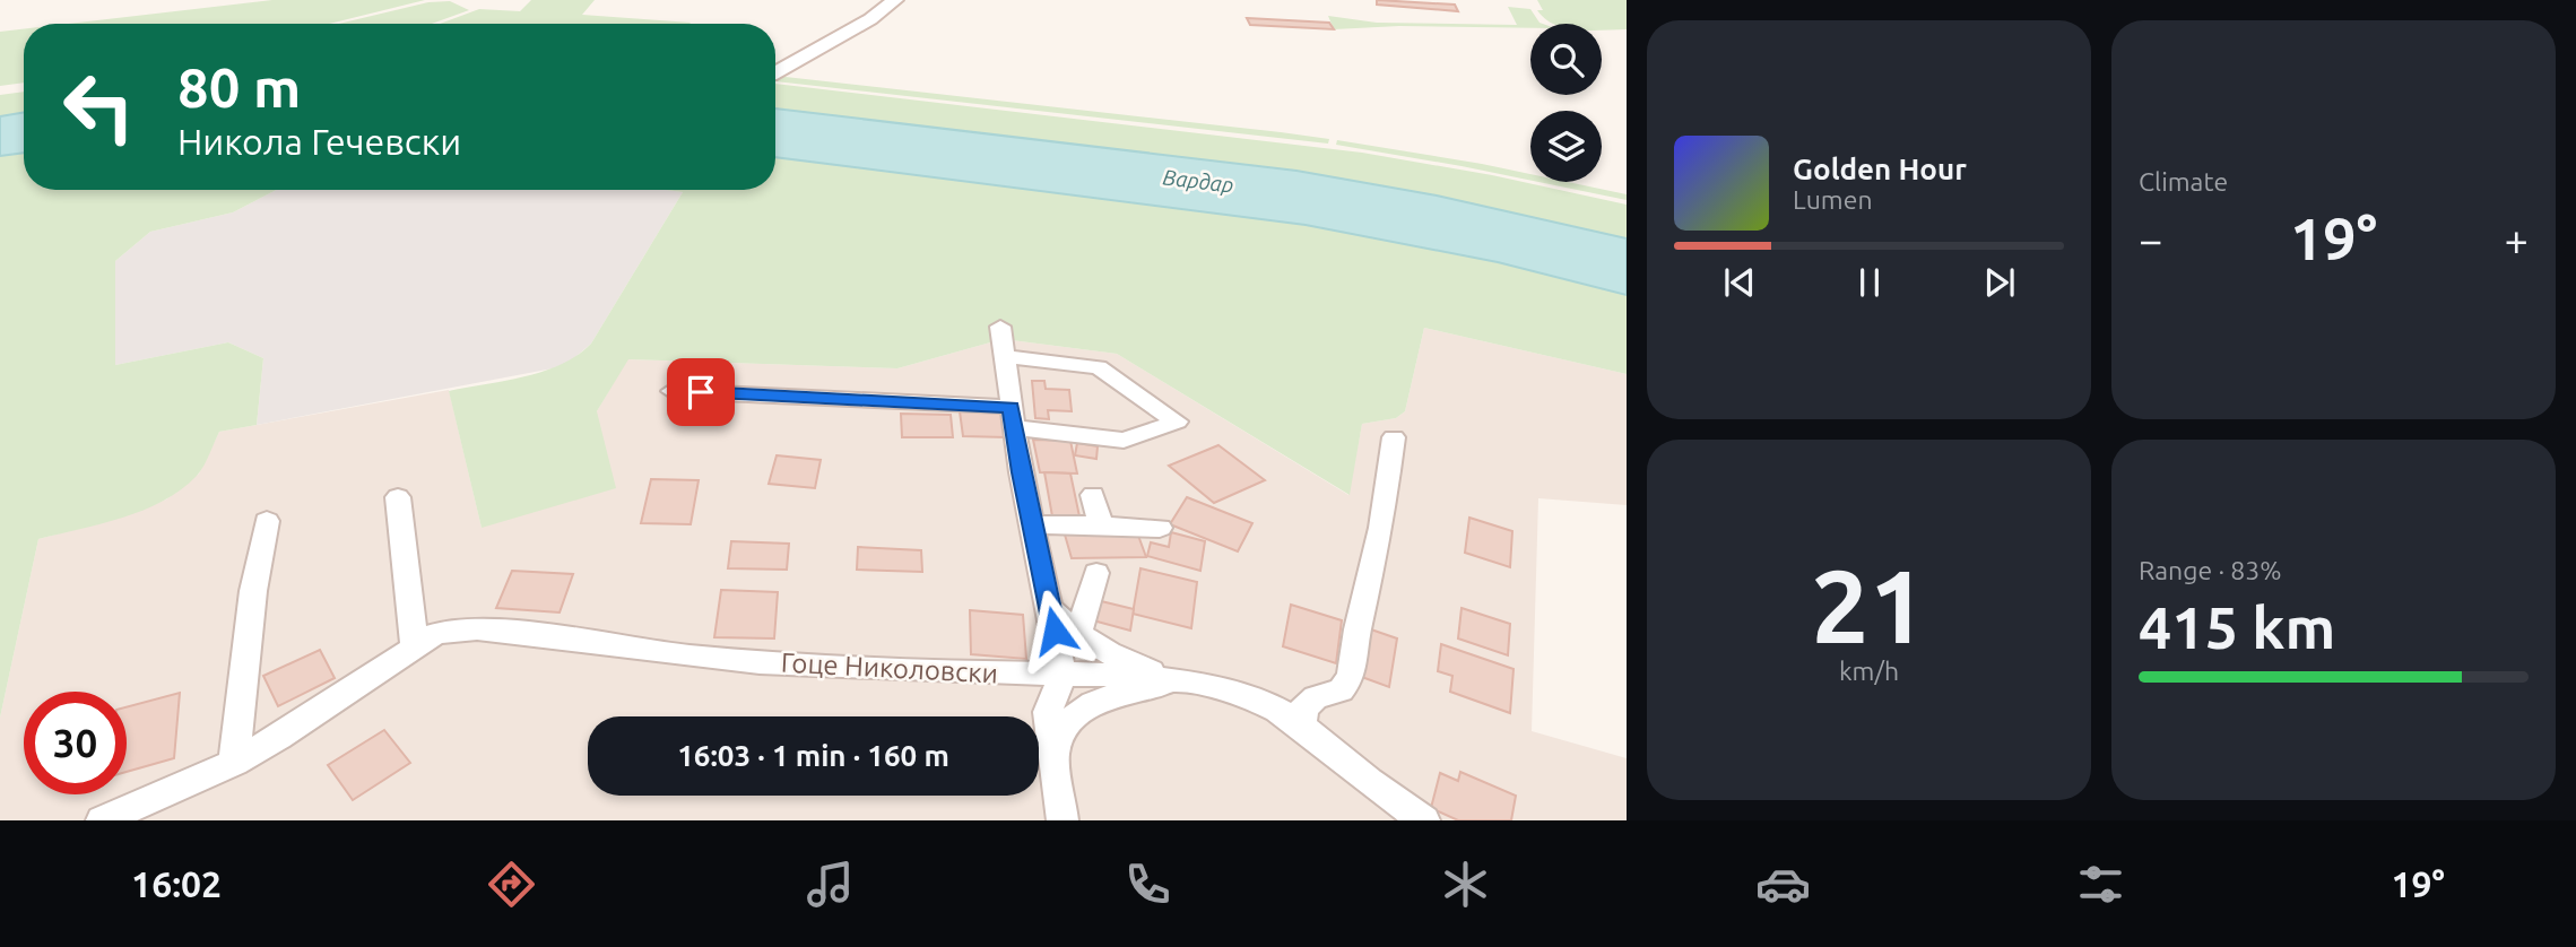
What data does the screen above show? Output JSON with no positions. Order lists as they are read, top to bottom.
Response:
{
  "streets": {
    "street": ["Гоце Николовски"]
  },
  "water": ["Вардар"],
  "page": {
    "tile": [
      "Climate",
      ["21", "km/h"],
      ["Range · 83%", "415 km"]
    ],
    "turn": ["80 m", "Никола Гечевски"],
    "song": ["Golden Hour", "Lumen"],
    "heat": ["−", "19°", "+"],
    "limit": "30",
    "trip": "16:03 · 1 min · 160 m",
    "tabs": ["16:02", "19°"]
  }
}
